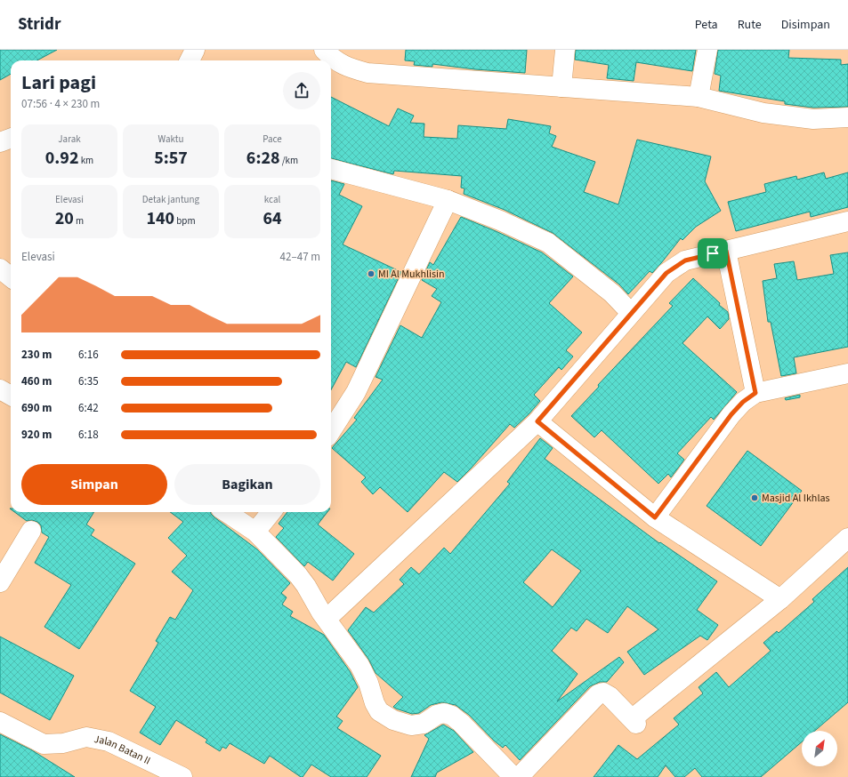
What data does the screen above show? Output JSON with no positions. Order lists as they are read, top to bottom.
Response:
{
  "streets": {
    "street": ["Jalan Batan II"]
  },
  "places": ["MI Al Mukhlisin", "Masjid Al Ikhlas"],
  "north": "top right",
  "page": {
    "header": "Stridr",
    "nav": ["Peta", "Rute", "Disimpan"],
    "heading": ["Lari pagi", "07:56 · 4 × 230 m"],
    "stats": [
      ["Jarak", "0.92 km"],
      ["Waktu", "5:57"],
      ["Pace", "6:28 /km"],
      ["Elevasi", "20 m"],
      ["Detak jantung", "140 bpm"],
      ["kcal", "64"]
    ],
    "chart": ["Elevasi", "42–47 m"],
    "list": [
      {
        "name": "230 m",
        "note": "6:16"
      },
      {
        "name": "460 m",
        "note": "6:35"
      },
      {
        "name": "690 m",
        "note": "6:42"
      },
      {
        "name": "920 m",
        "note": "6:18"
      }
    ],
    "buttons": ["Simpan", "Bagikan"]
  }
}
